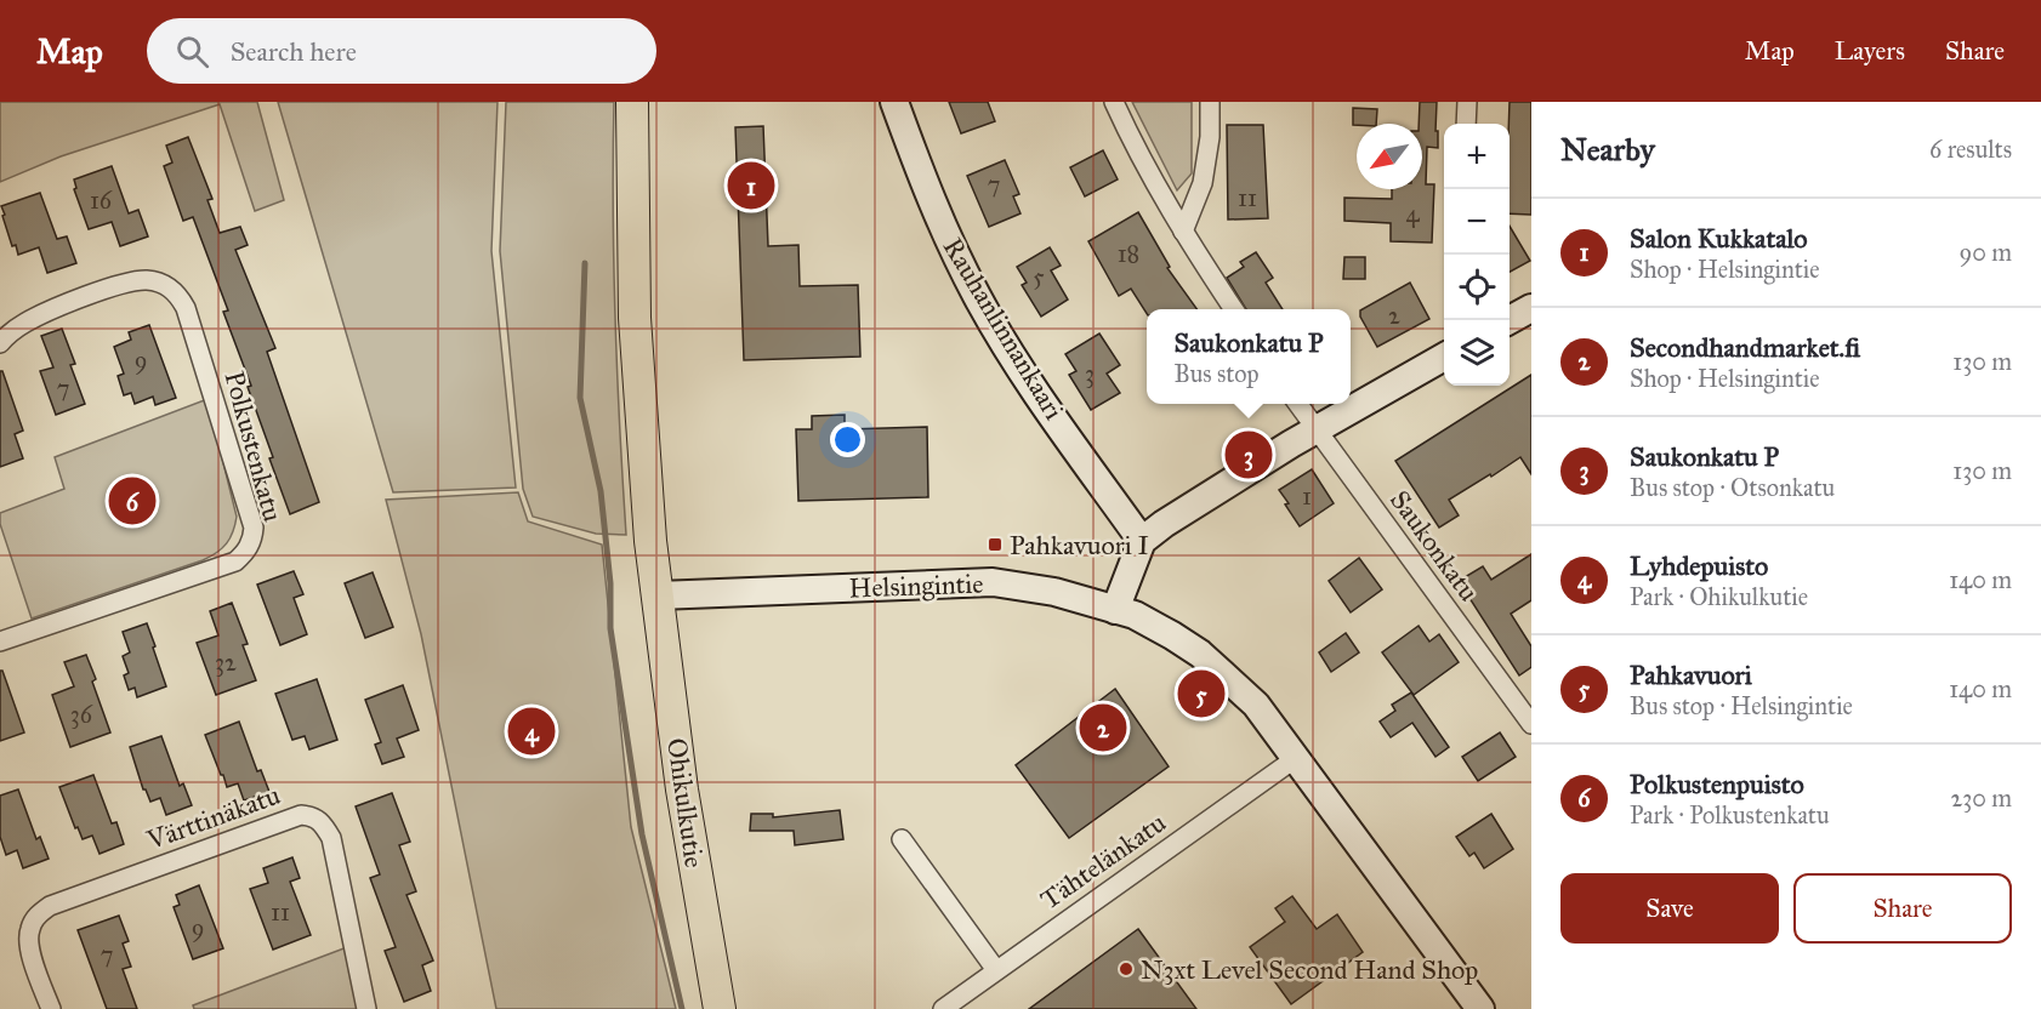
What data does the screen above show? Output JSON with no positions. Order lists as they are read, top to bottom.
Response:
{
  "streets": {
    "main road": ["Rauhanlinnankaari", "Helsingintie", "Ohikulkutie"],
    "street": [
      "Polkustenkatu",
      "Saukonkatu",
      "Värttinäkatu",
      "Tähtelänkatu"
    ]
  },
  "crossings": [
    ["Helsingintie", "Ohikulkutie"],
    ["Helsingintie", "Tähtelänkatu"]
  ],
  "places": {
    "transit": ["Pahkavuori I"],
    "other": ["N3xt Level Second Hand Shop"]
  },
  "house_numbers": [
    "7",
    "11",
    "16",
    "4",
    "18",
    "5",
    "2",
    "9",
    "3",
    "7",
    "1",
    "32",
    "36",
    "11",
    "9",
    "7"
  ],
  "north": "bottom left",
  "page": {
    "header": "Map",
    "search": "Search here",
    "nav": ["Map", "Layers", "Share"],
    "heading": ["Nearby", "6 results"],
    "map_buttons": ["+", "−"],
    "pins": [
      "1",
      "3",
      "6",
      "5",
      "2",
      "4"
    ],
    "list": [
      {
        "mark": "1",
        "name": "Salon Kukkatalo",
        "note": "Shop · Helsingintie",
        "value": "90 m"
      },
      {
        "mark": "2",
        "name": "Secondhandmarket.fi",
        "note": "Shop · Helsingintie",
        "value": "130 m"
      },
      {
        "mark": "3",
        "name": "Saukonkatu P",
        "note": "Bus stop · Otsonkatu",
        "value": "130 m"
      },
      {
        "mark": "4",
        "name": "Lyhdepuisto",
        "note": "Park · Ohikulkutie",
        "value": "140 m"
      },
      {
        "mark": "5",
        "name": "Pahkavuori",
        "note": "Bus stop · Helsingintie",
        "value": "140 m"
      },
      {
        "mark": "6",
        "name": "Polkustenpuisto",
        "note": "Park · Polkustenkatu",
        "value": "230 m"
      }
    ],
    "popup": ["Saukonkatu P", "Bus stop"],
    "buttons": ["Save", "Share"]
  }
}
